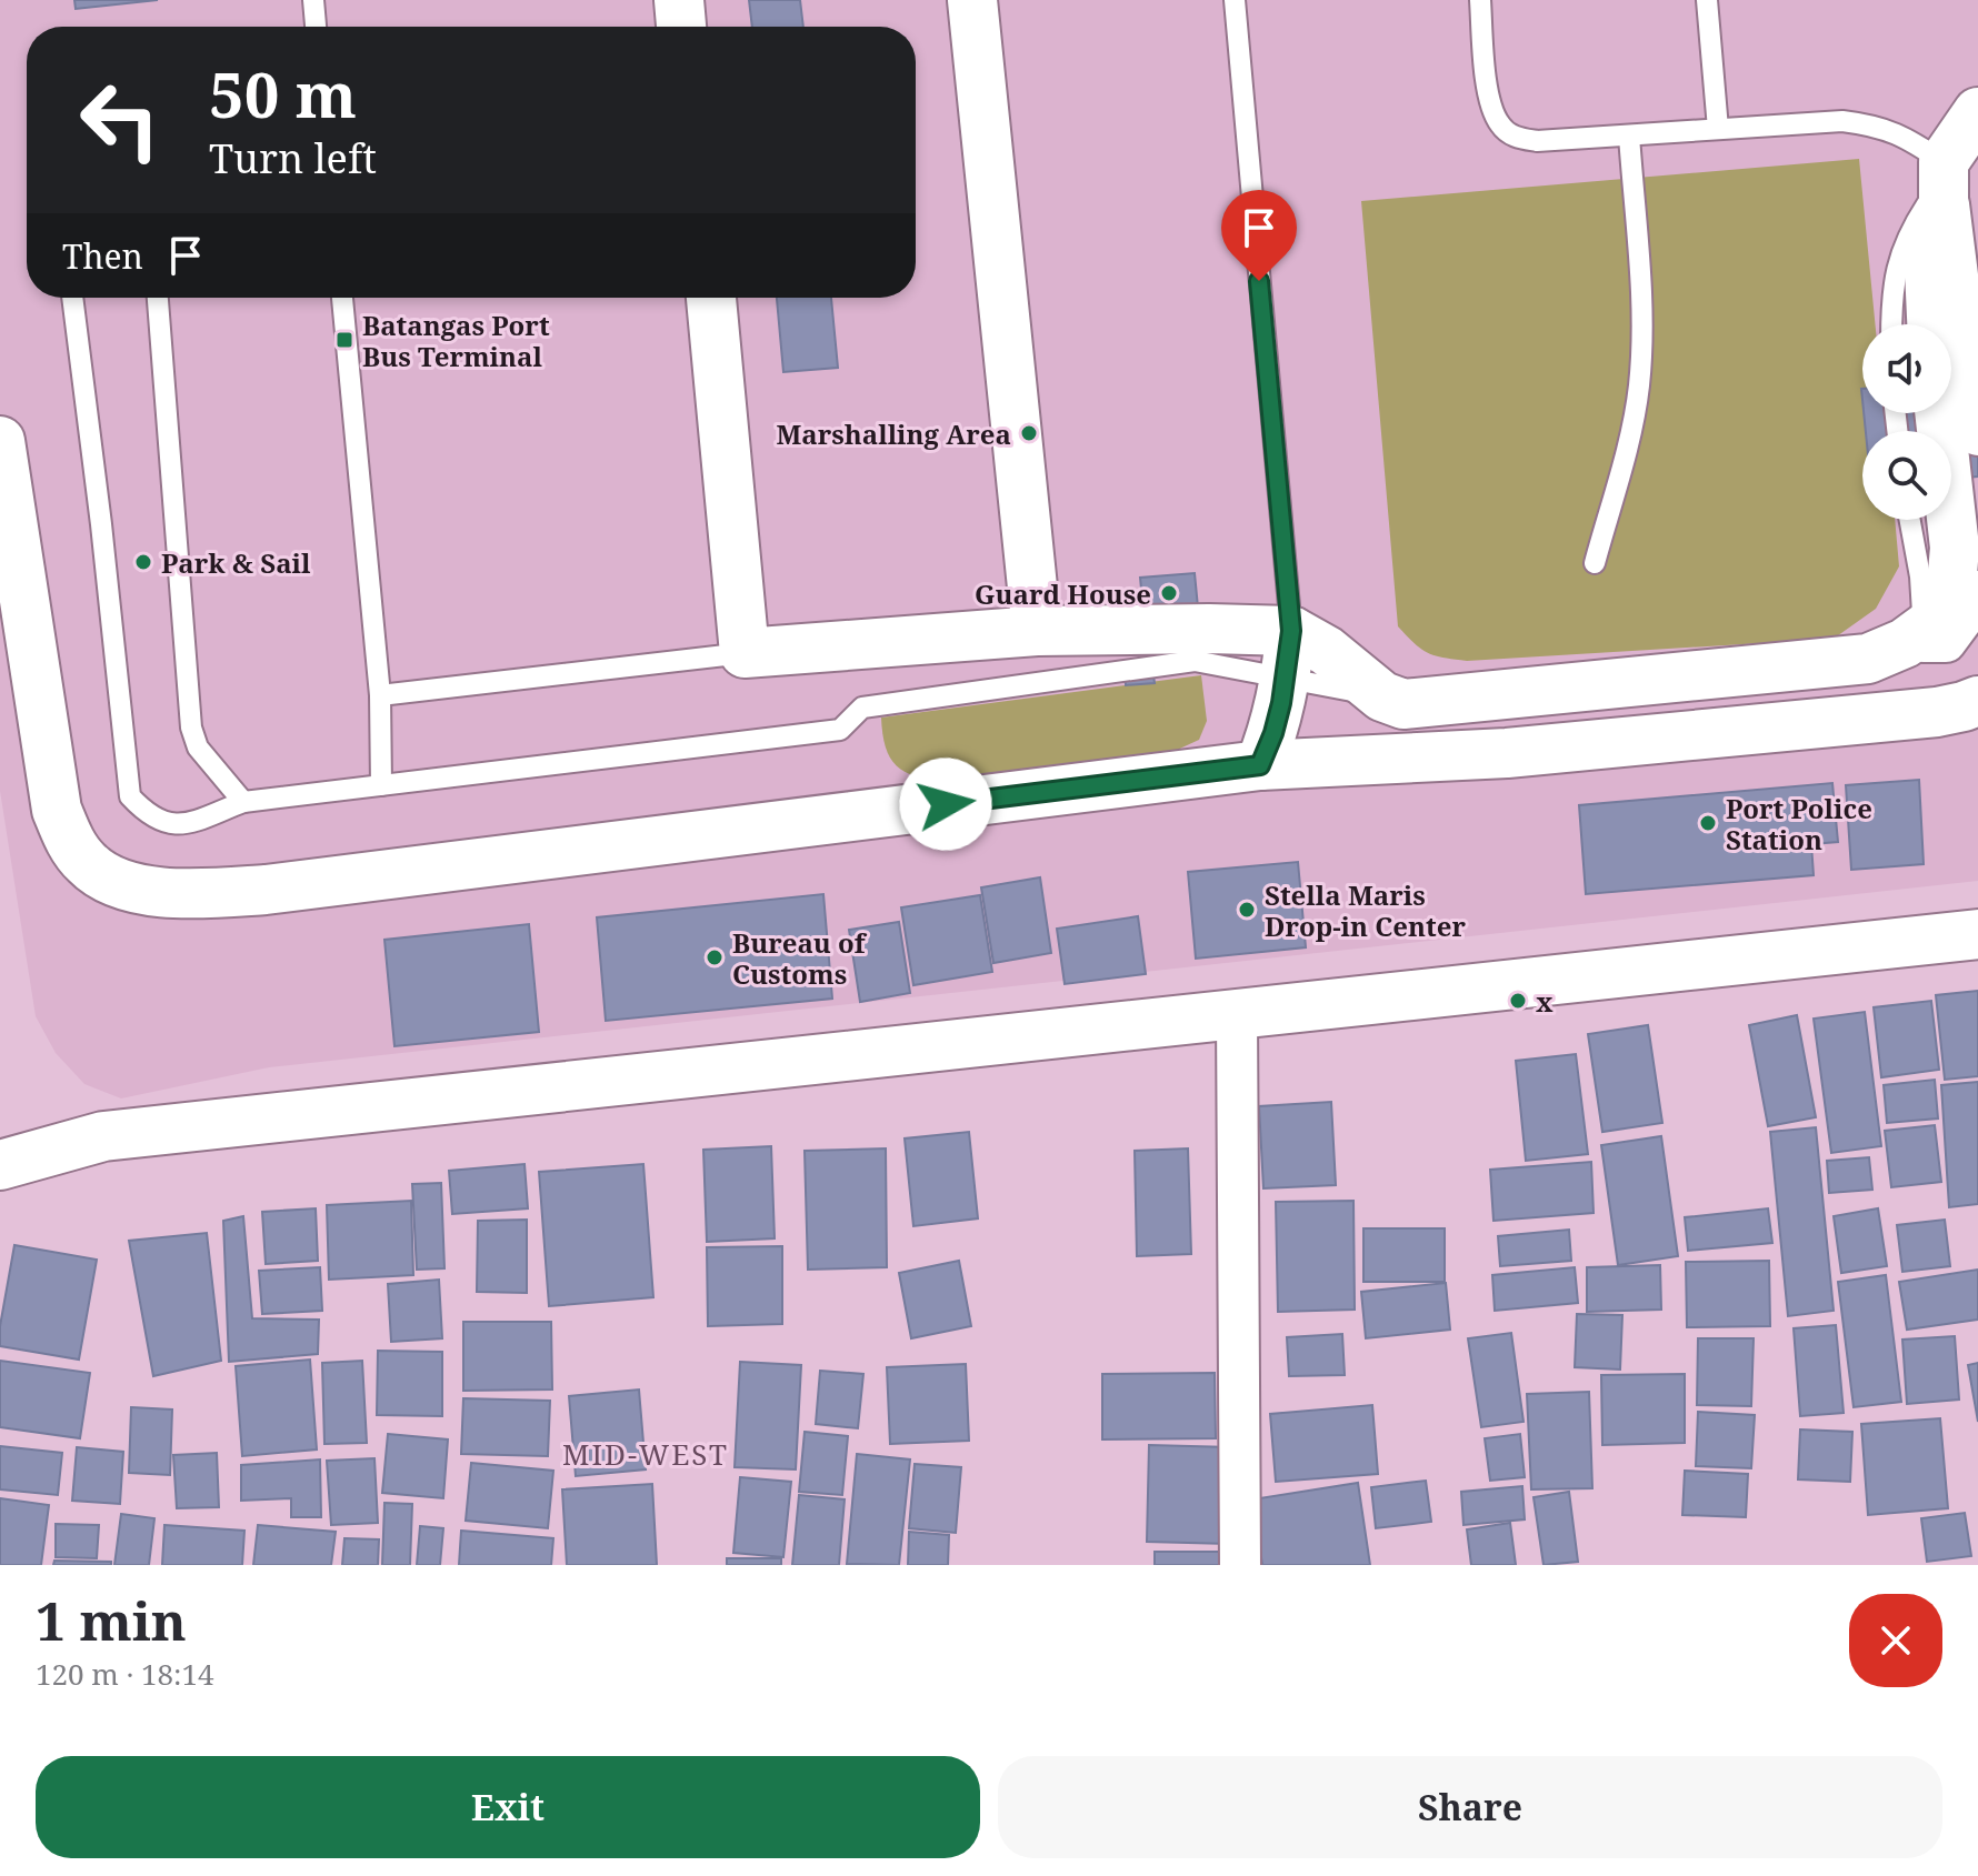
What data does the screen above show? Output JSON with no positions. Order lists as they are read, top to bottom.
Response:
{
  "districts": ["MID-WEST"],
  "places": {
    "transit": ["Batangas Port Bus Terminal"],
    "other": [
      "Marshalling Area",
      "Park & Sail",
      "Guard House",
      "Port Police Station",
      "Stella Maris Drop-in Center",
      "Bureau of Customs",
      "x"
    ]
  },
  "page": {
    "turn": ["50 m", "Turn left"],
    "then": "Then",
    "heading": ["1 min", "120 m · 18:14"],
    "buttons": ["Exit", "Share"]
  }
}
